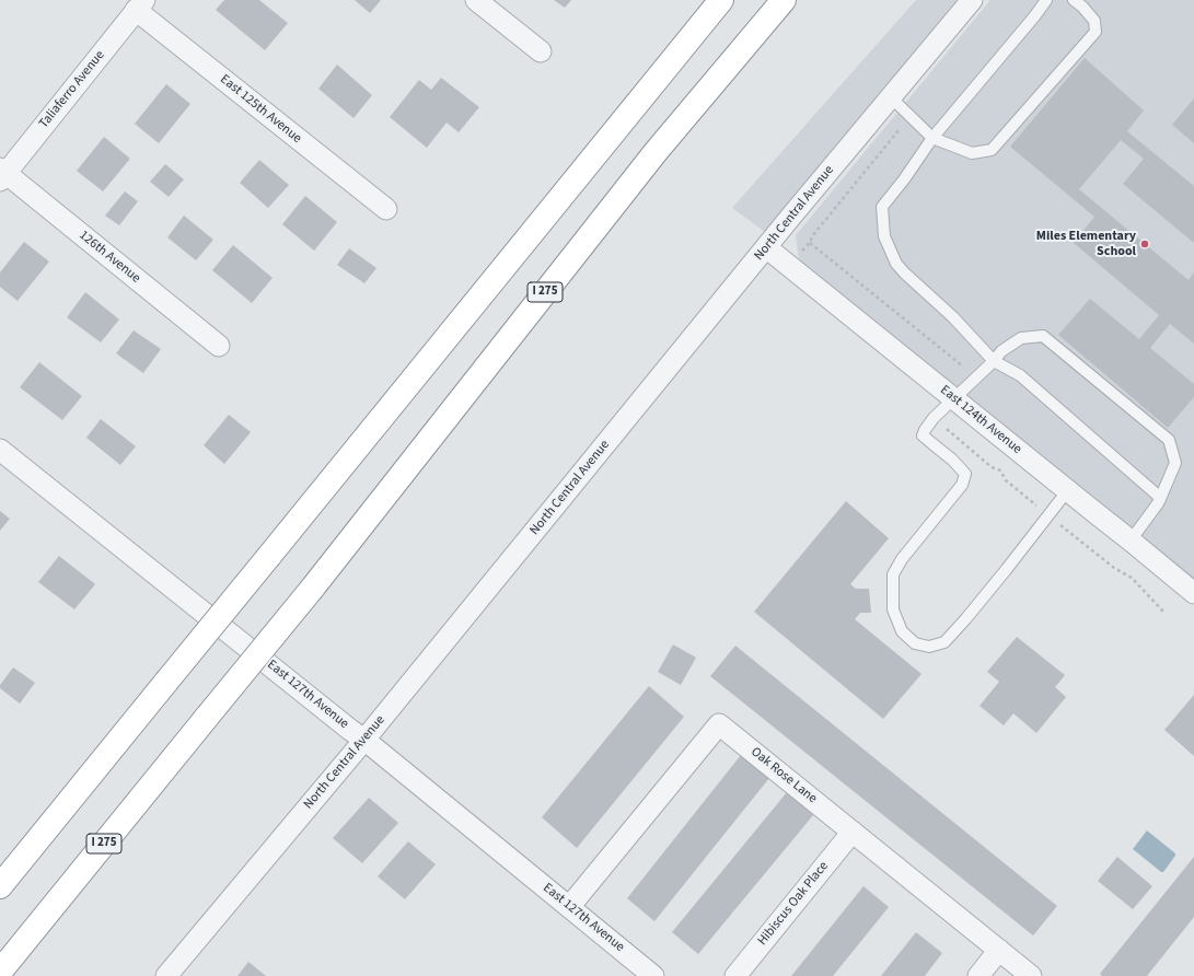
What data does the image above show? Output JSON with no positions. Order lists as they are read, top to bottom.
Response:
{
  "streets": {
    "highway": ["I 275"],
    "street": [
      "Taliaferro Avenue",
      "East 125th Avenue",
      "North Central Avenue",
      "126th Avenue",
      "East 124th Avenue",
      "East 127th Avenue",
      "Oak Rose Lane",
      "Hibiscus Oak Place"
    ]
  },
  "crossings": [
    ["Taliaferro Avenue", "East 125th Avenue"],
    ["Taliaferro Avenue", "126th Avenue"],
    ["North Central Avenue", "East 124th Avenue"],
    ["North Central Avenue", "East 127th Avenue"],
    ["East 127th Avenue", "Oak Rose Lane"],
    ["Oak Rose Lane", "Hibiscus Oak Place"]
  ],
  "places": ["Miles Elementary School"]
}
